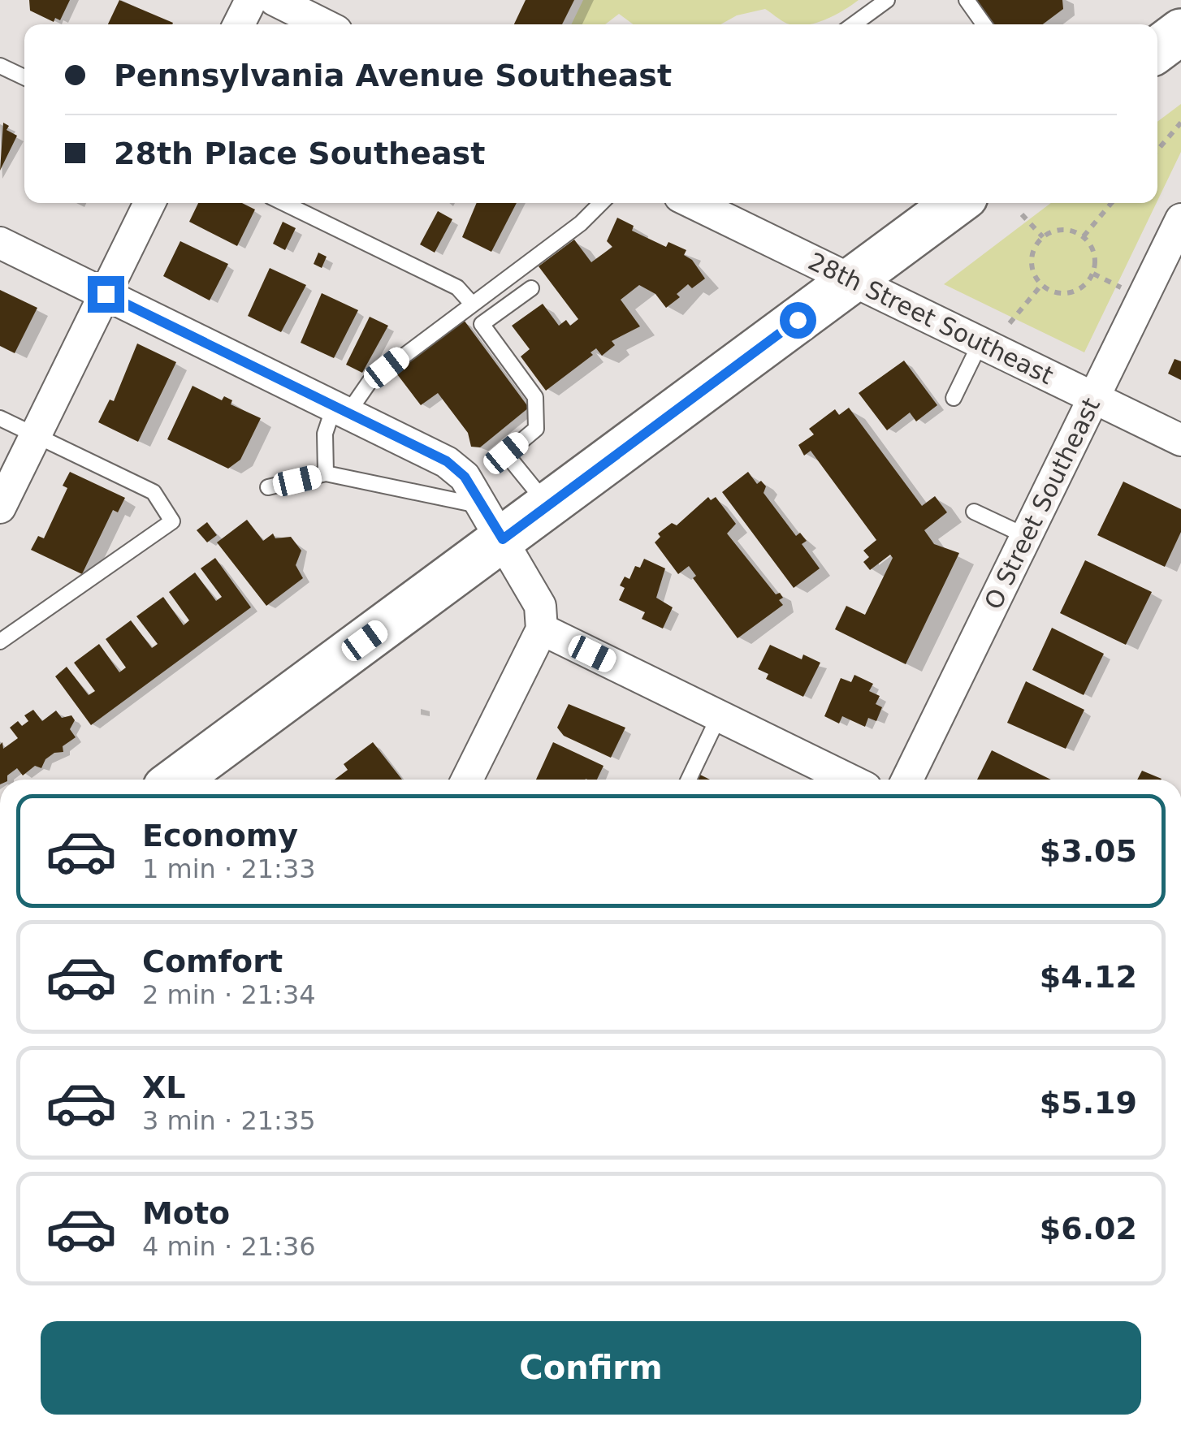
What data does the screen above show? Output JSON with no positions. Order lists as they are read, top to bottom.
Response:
{
  "streets": {
    "street": ["28th Street Southeast", "O Street Southeast"]
  },
  "crossings": [
    ["28th Street Southeast", "O Street Southeast"]
  ],
  "page": {
    "banner": ["Pennsylvania Avenue Southeast", "28th Place Southeast"],
    "list": [
      {
        "name": "Economy",
        "note": "1 min · 21:33",
        "value": "$3.05"
      },
      {
        "name": "Comfort",
        "note": "2 min · 21:34",
        "value": "$4.12"
      },
      {
        "name": "XL",
        "note": "3 min · 21:35",
        "value": "$5.19"
      },
      {
        "name": "Moto",
        "note": "4 min · 21:36",
        "value": "$6.02"
      }
    ],
    "buttons": "Confirm"
  }
}
